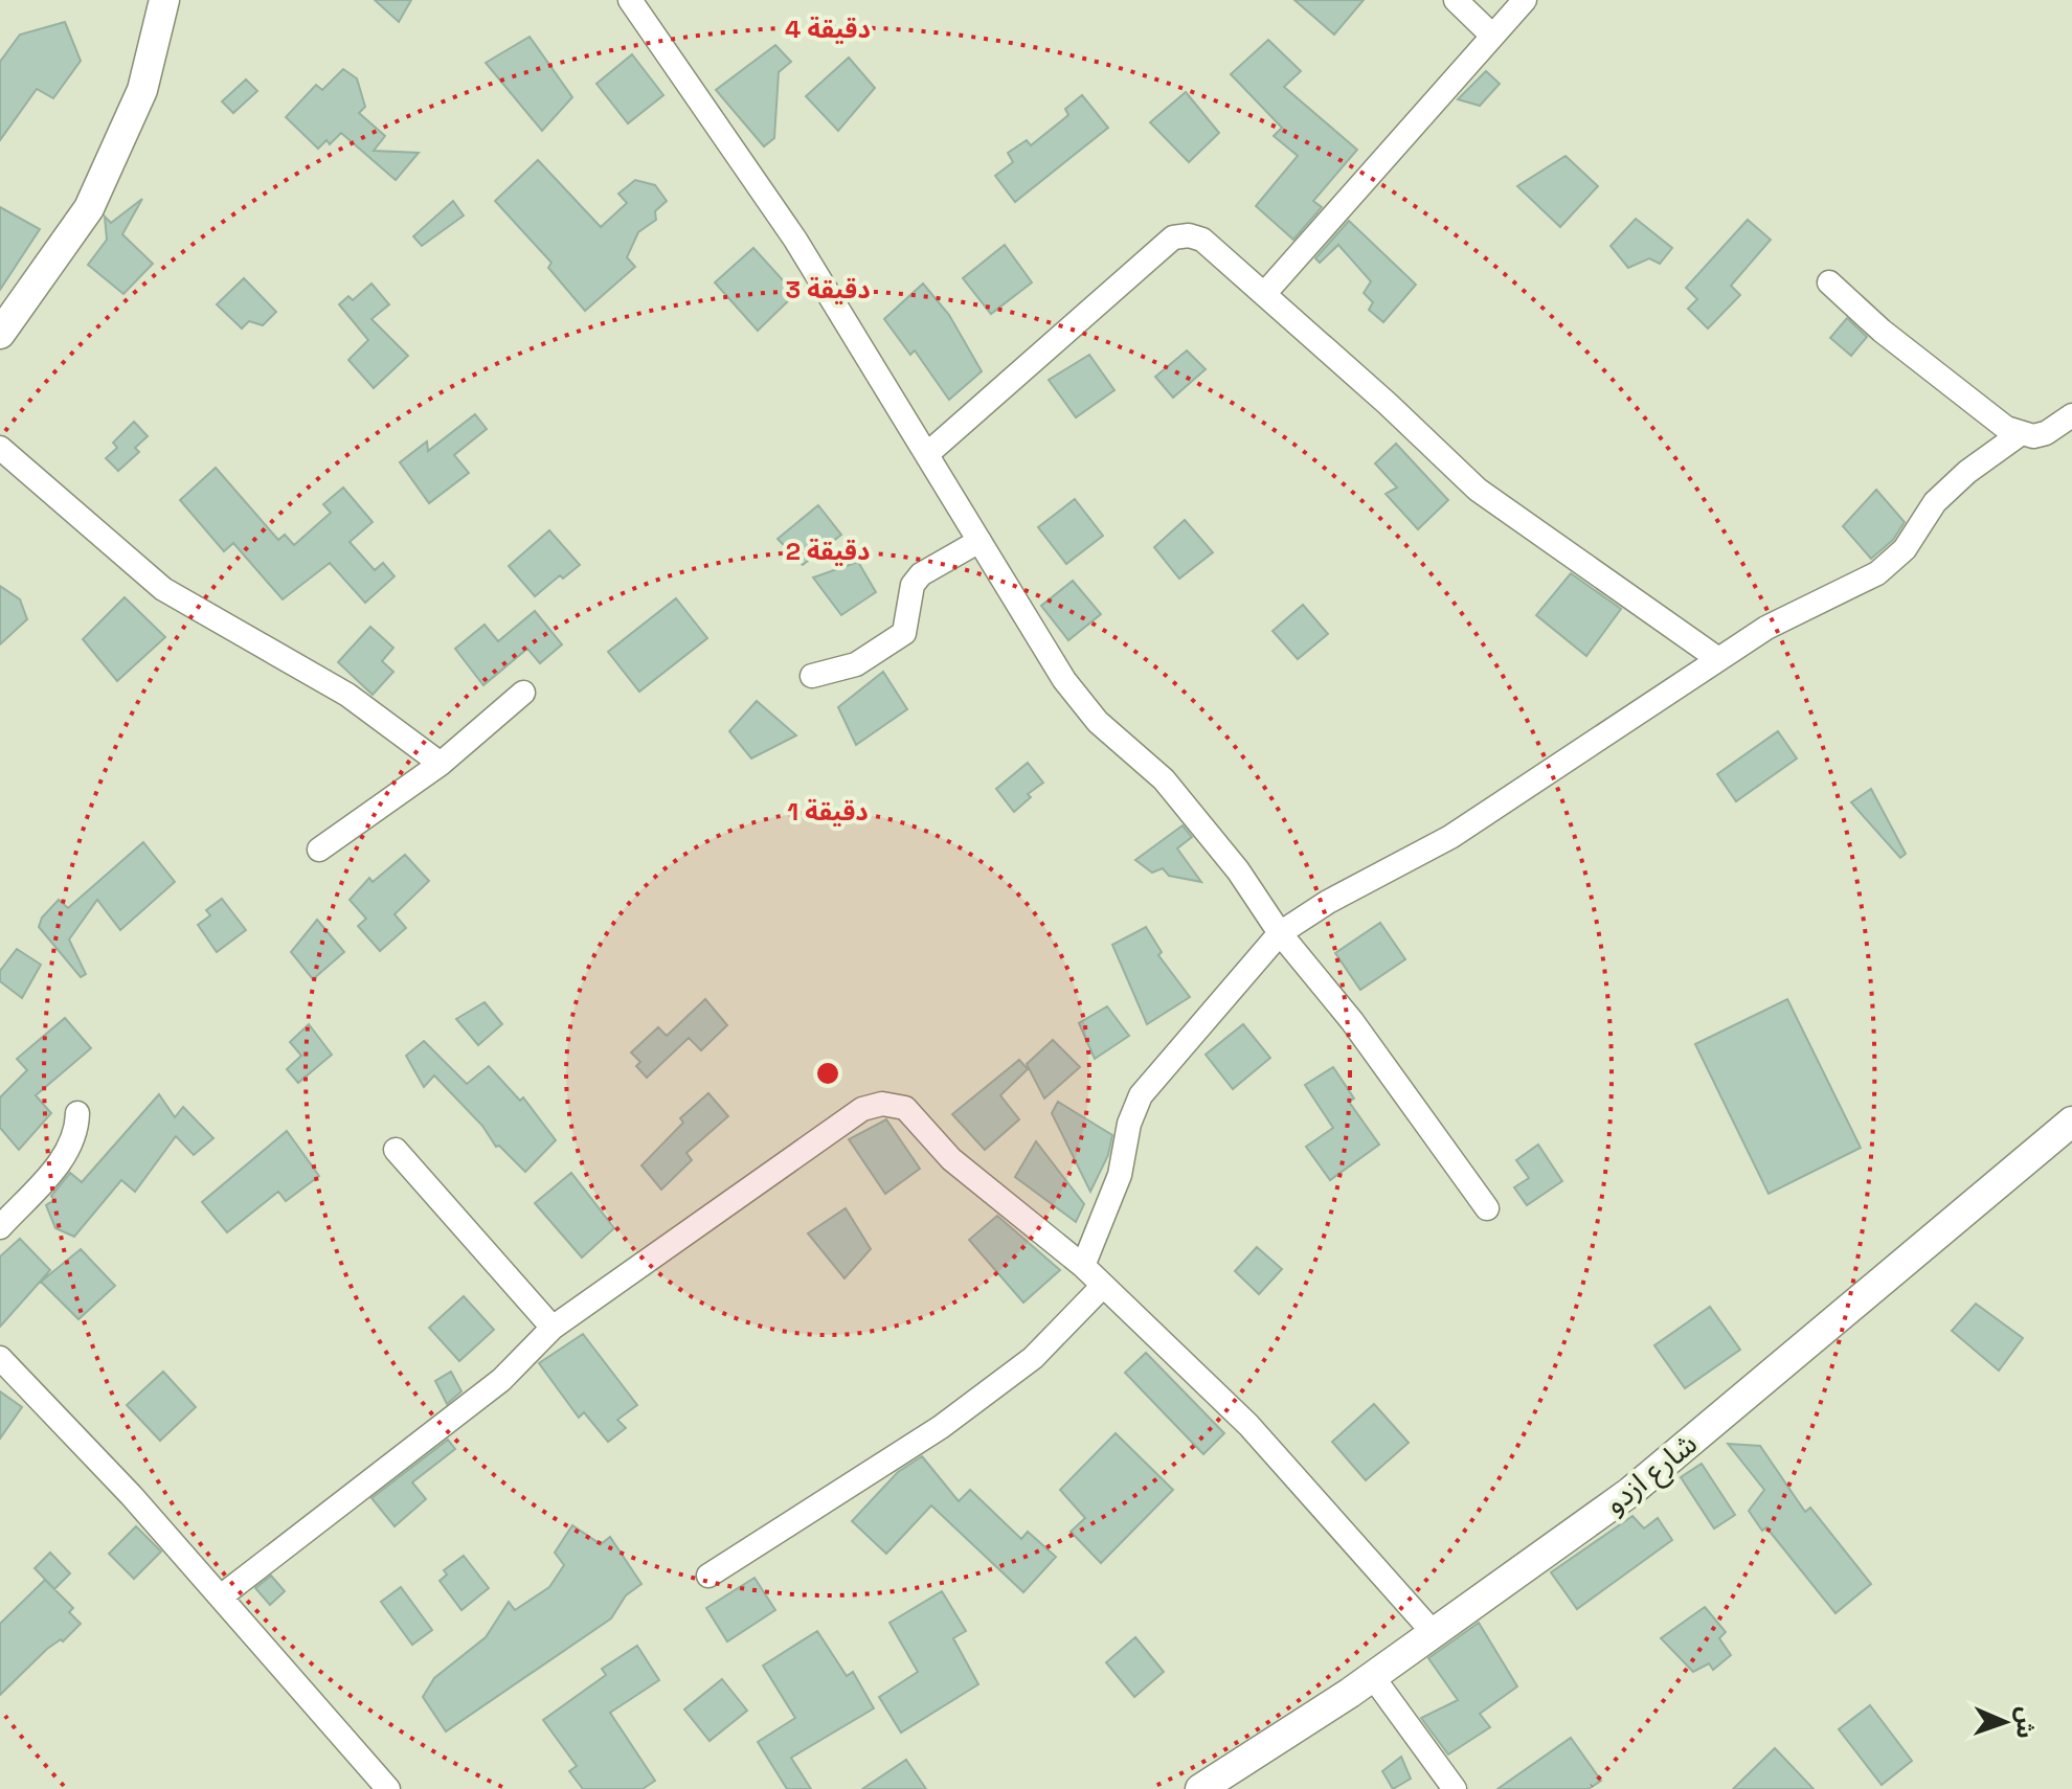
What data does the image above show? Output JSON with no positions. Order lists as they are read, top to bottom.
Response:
{
  "streets": {
    "street": ["شارع ازدو"]
  },
  "north": "right",
  "rings": [
    "4 دقيقة",
    "3 دقيقة",
    "2 دقيقة",
    "1 دقيقة"
  ]
}
